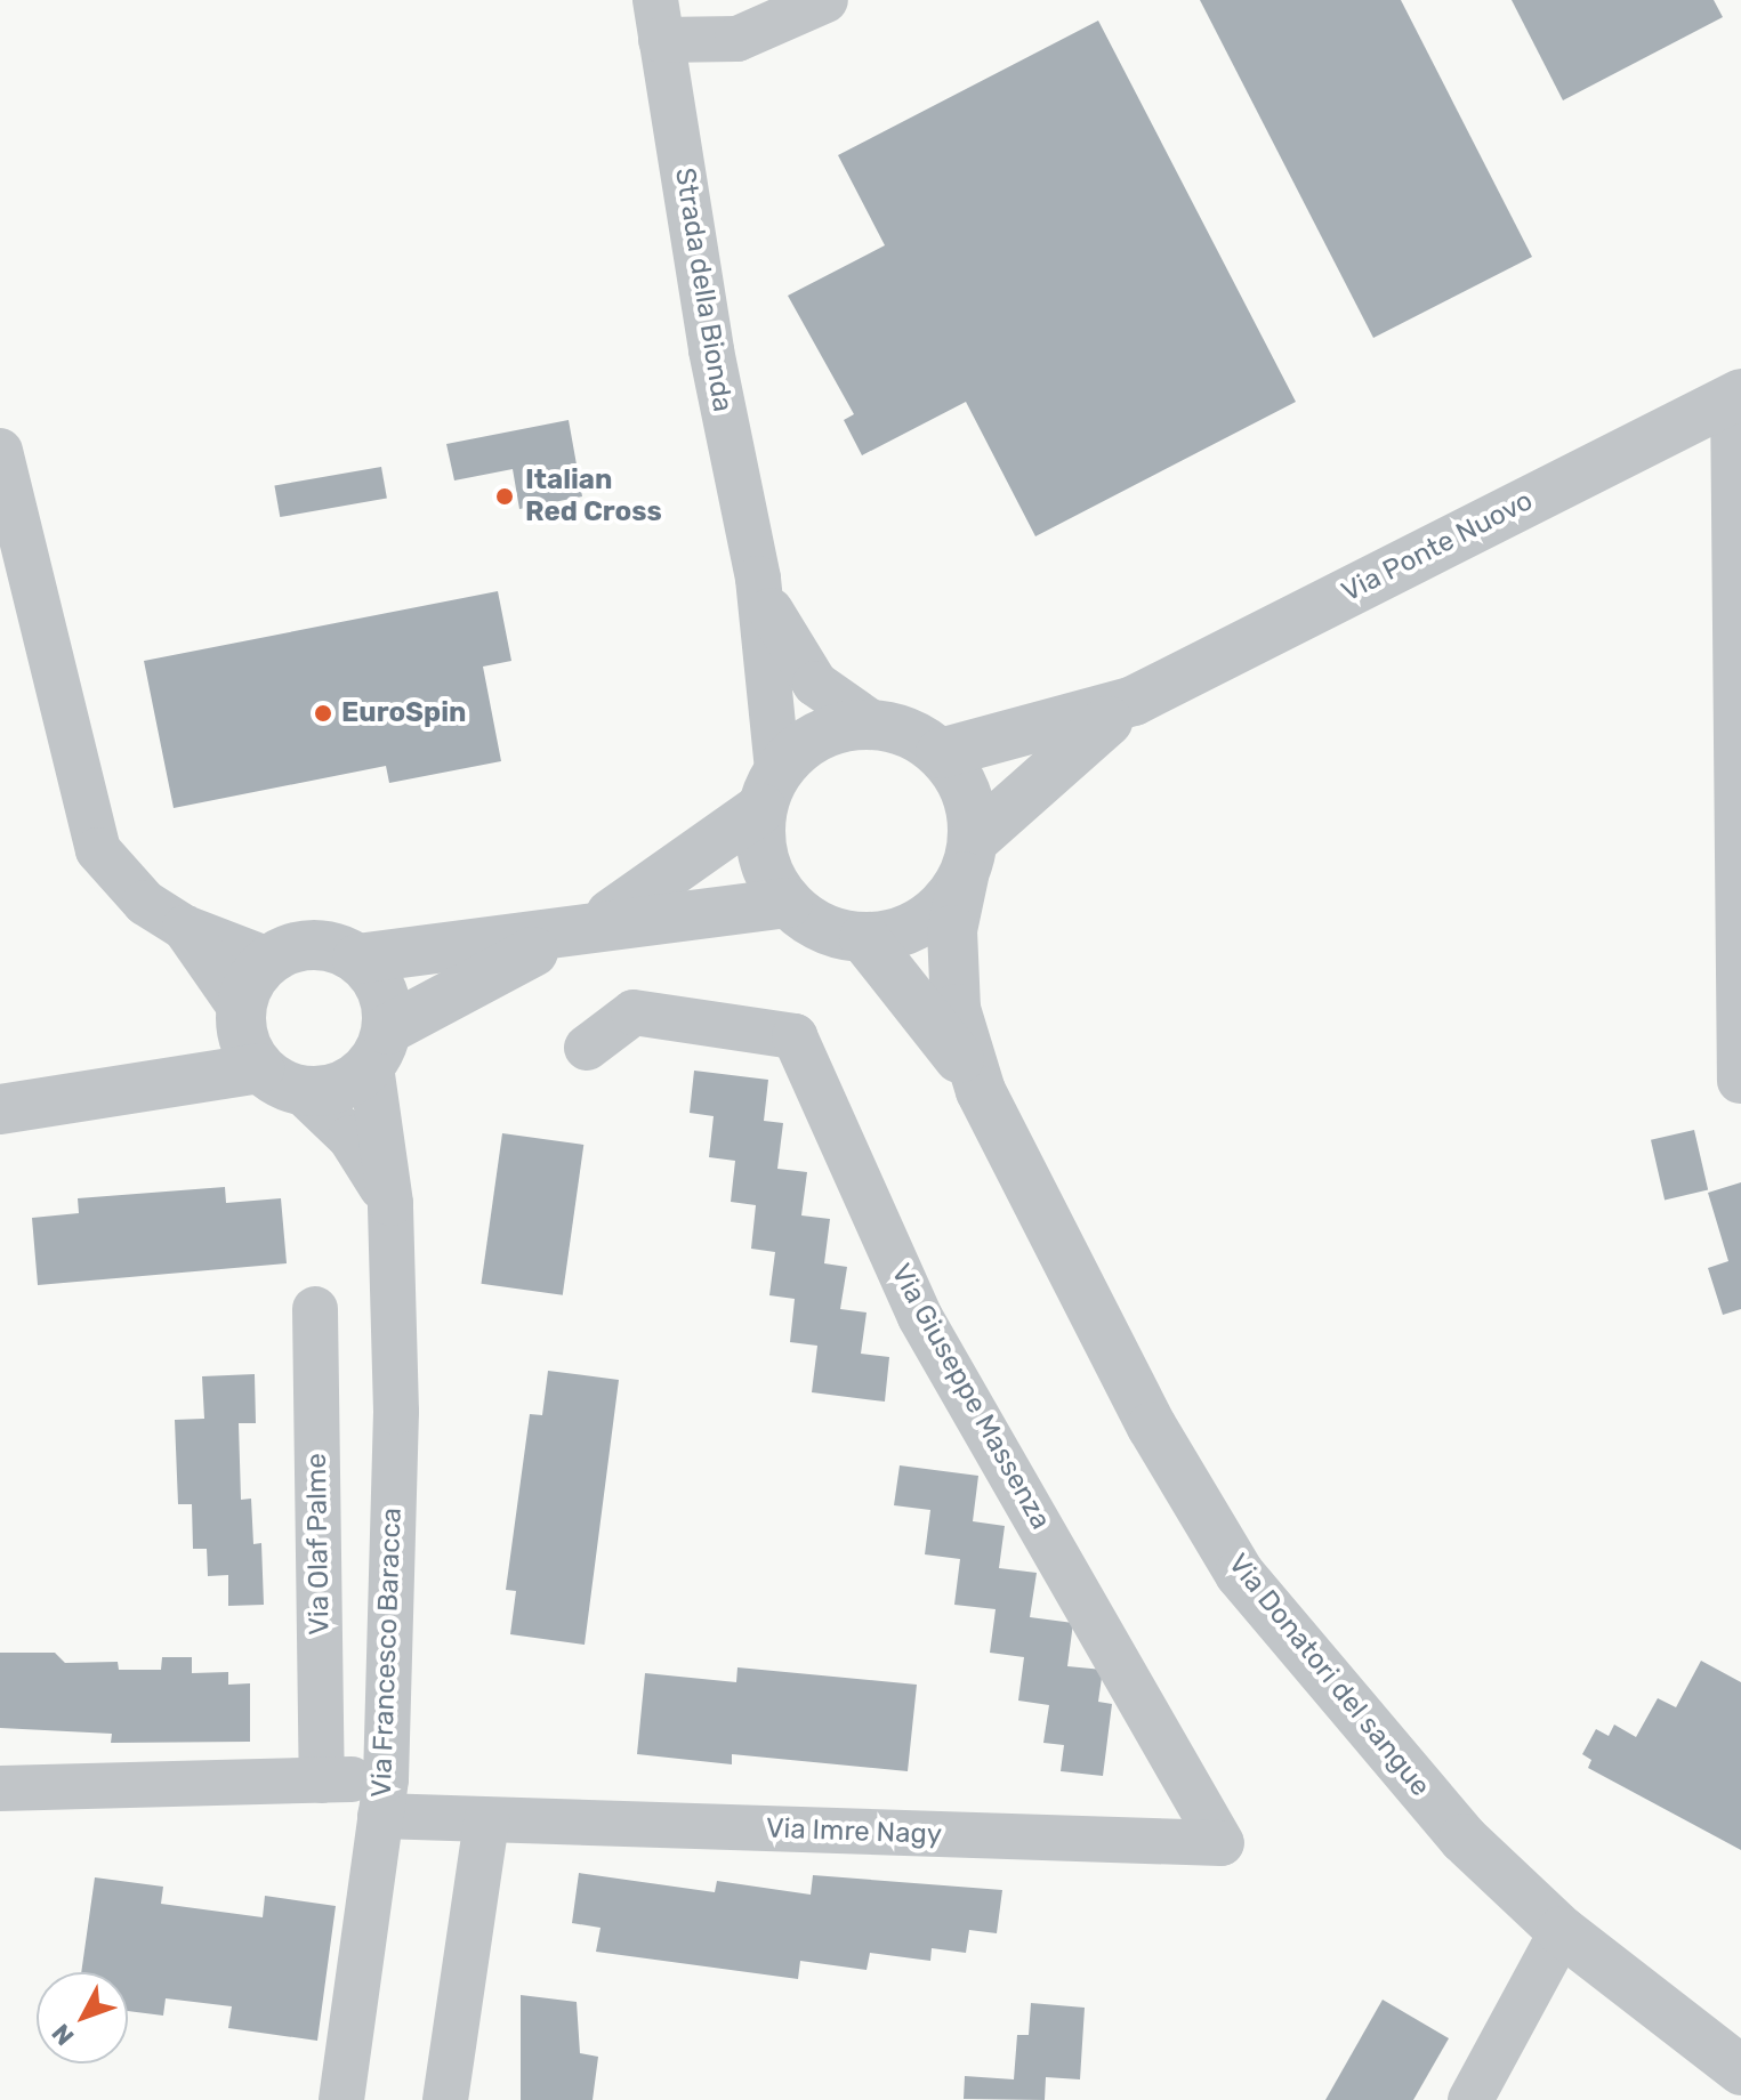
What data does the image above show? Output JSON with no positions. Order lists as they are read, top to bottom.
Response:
{
  "streets": {
    "street": [
      "Strada della Bionda",
      "Via Ponte Nuovo",
      "Via Giuseppe Massenza",
      "Via Olaf Palme",
      "Via Francesco Baracca",
      "Via Donatori del sangue",
      "Via Imre Nagy"
    ]
  },
  "crossings": [
    ["Strada della Bionda", "Via Ponte Nuovo"],
    ["Strada della Bionda", "Via Donatori del sangue"],
    ["Via Ponte Nuovo", "Via Donatori del sangue"],
    ["Via Giuseppe Massenza", "Via Imre Nagy"],
    ["Via Francesco Baracca", "Via Imre Nagy"]
  ],
  "places": ["Italian Red Cross", "EuroSpin"],
  "north": "bottom left"
}
